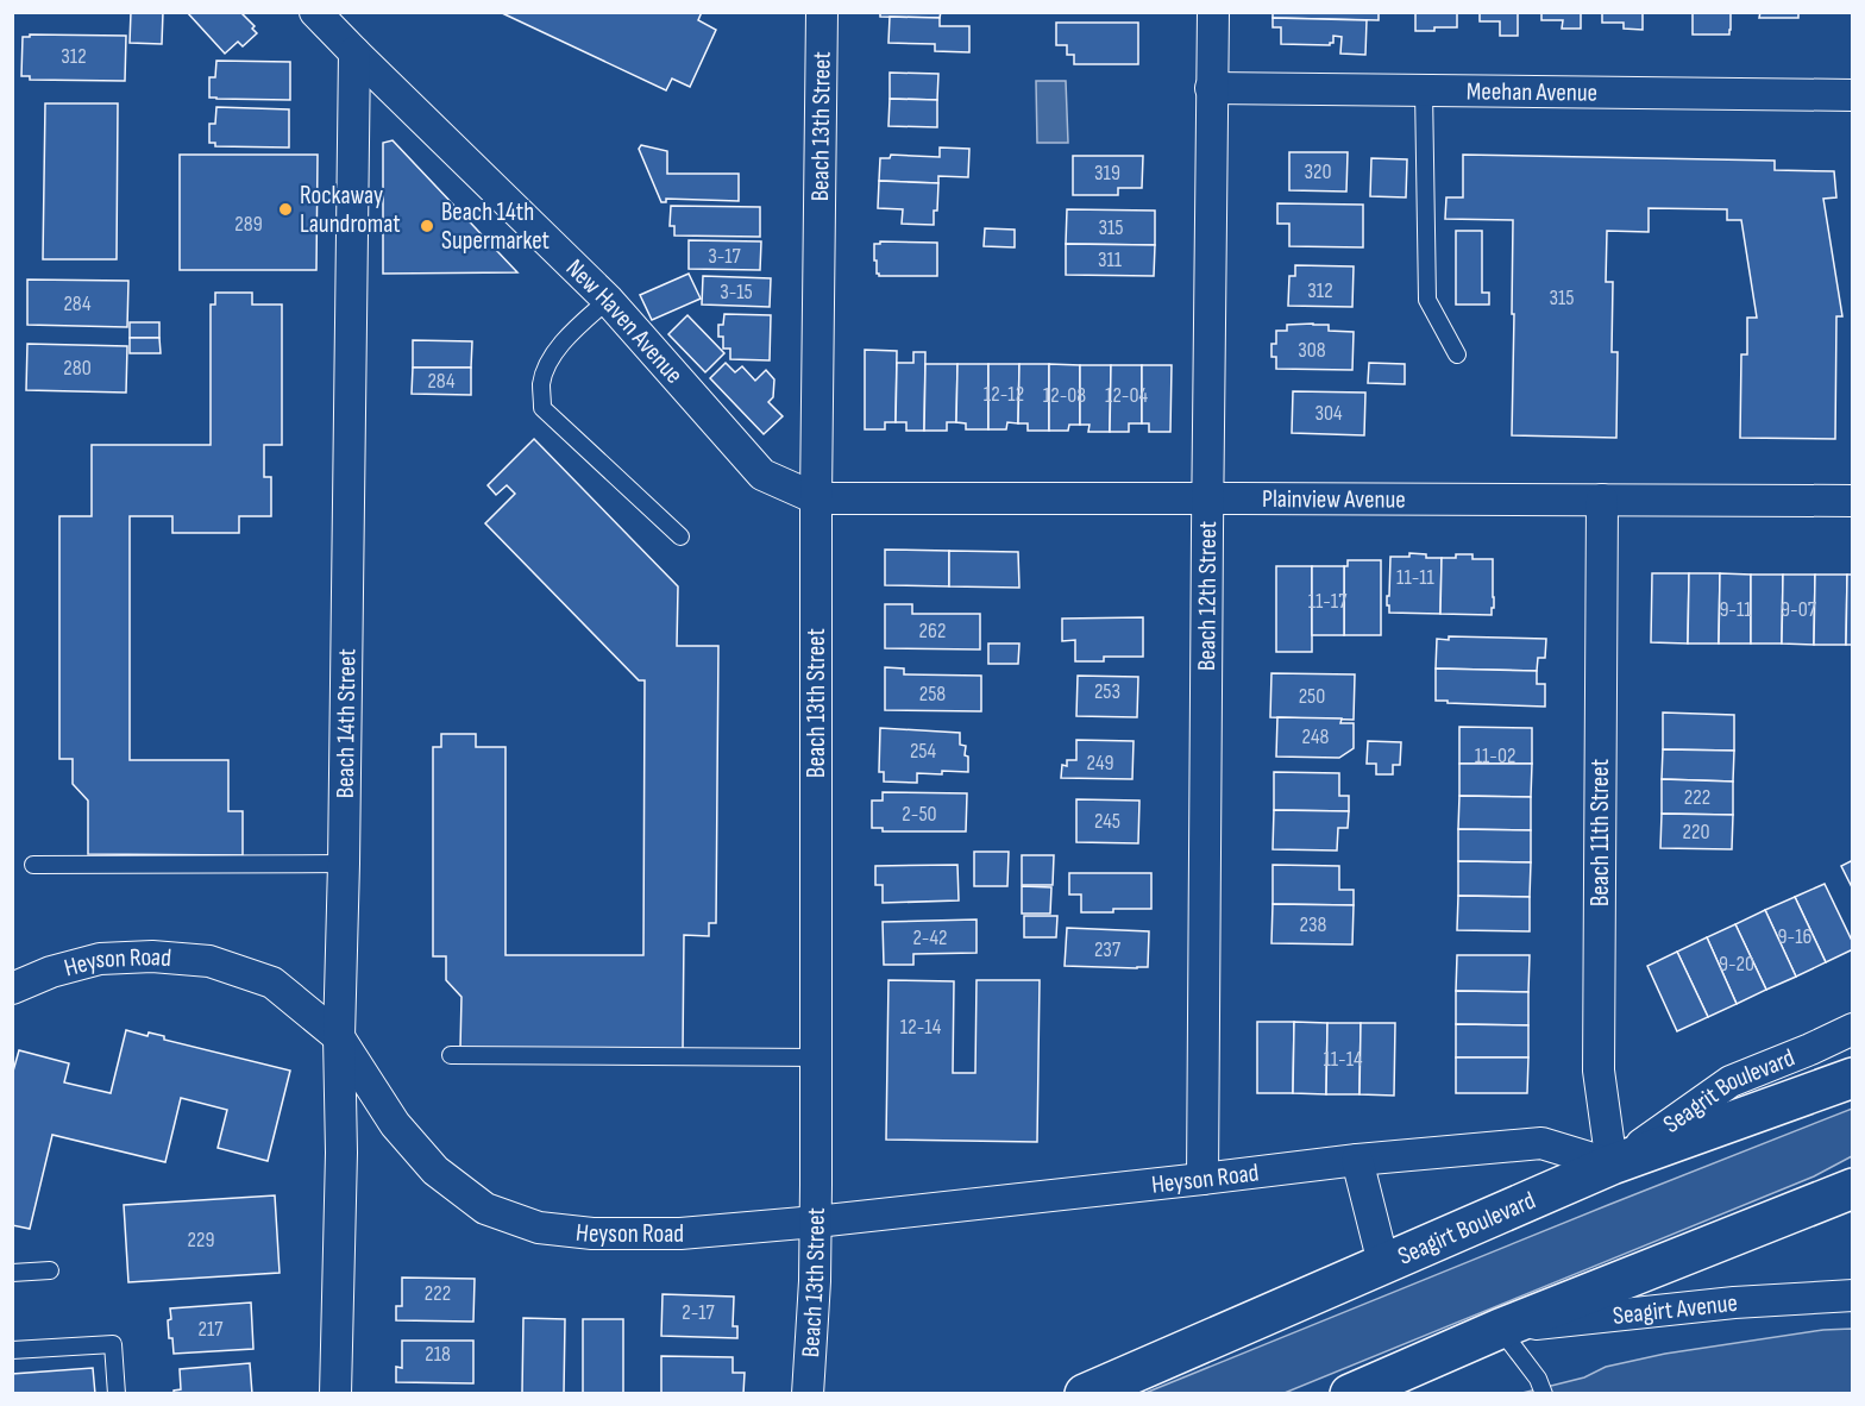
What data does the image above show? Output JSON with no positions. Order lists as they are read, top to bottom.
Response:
{
  "streets": {
    "main road": ["Seagirt Boulevard"],
    "street": [
      "Meehan Avenue",
      "Beach 13th Street",
      "New Haven Avenue",
      "Plainview Avenue",
      "Beach 12th Street",
      "Beach 14th Street",
      "Beach 11th Street",
      "Heyson Road",
      "Seagrit Boulevard",
      "Seagirt Avenue"
    ]
  },
  "crossings": [
    ["Meehan Avenue", "Beach 12th Street"],
    ["Beach 13th Street", "New Haven Avenue"],
    ["Beach 13th Street", "Plainview Avenue"],
    ["Beach 13th Street", "Heyson Road"],
    ["New Haven Avenue", "Plainview Avenue"],
    ["New Haven Avenue", "Beach 14th Street"],
    ["Plainview Avenue", "Beach 12th Street"],
    ["Plainview Avenue", "Beach 11th Street"],
    ["Beach 12th Street", "Heyson Road"],
    ["Beach 14th Street", "Heyson Road"],
    ["Beach 11th Street", "Heyson Road"],
    ["Beach 11th Street", "Seagrit Boulevard"],
    ["Beach 11th Street", "Seagirt Boulevard"],
    ["Heyson Road", "Seagrit Boulevard"],
    ["Heyson Road", "Seagirt Boulevard"],
    ["Seagrit Boulevard", "Seagirt Boulevard"]
  ],
  "places": ["Rockaway Laundromat", "Beach 14th Supermarket"],
  "house_numbers": [
    "312",
    "320",
    "319",
    "289",
    "315",
    "3-17",
    "311",
    "312",
    "3-15",
    "315",
    "284",
    "308",
    "280",
    "284",
    "12-12",
    "12-08",
    "12-04",
    "304",
    "11-11",
    "11-17",
    "9-11",
    "9-07",
    "262",
    "253",
    "258",
    "250",
    "248",
    "254",
    "11-02",
    "249",
    "222",
    "2-50",
    "245",
    "220",
    "238",
    "9-16",
    "2-42",
    "237",
    "9-20",
    "12-14",
    "11-14",
    "229",
    "222",
    "2-17",
    "217",
    "218"
  ]
}
